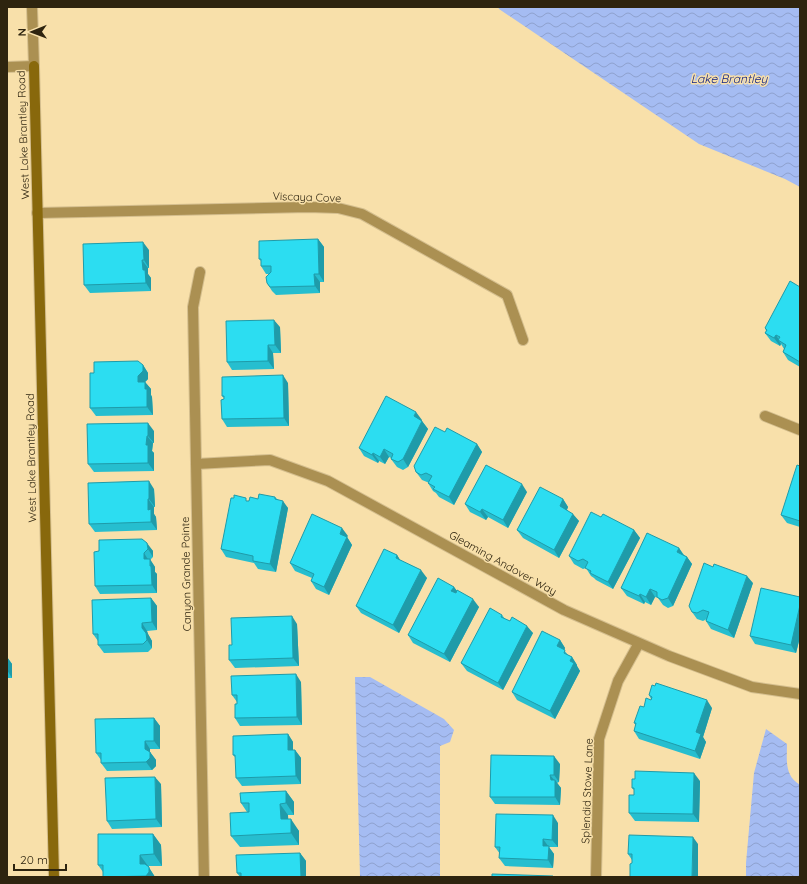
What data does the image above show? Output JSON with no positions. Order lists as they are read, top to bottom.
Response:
{
  "streets": {
    "street": [
      "West Lake Brantley Road",
      "Viscaya Cove",
      "Gleaming Andover Way",
      "Canyon Grande Pointe",
      "Splendid Stowe Lane"
    ]
  },
  "crossings": [
    ["West Lake Brantley Road", "Viscaya Cove"],
    ["Gleaming Andover Way", "Canyon Grande Pointe"],
    ["Gleaming Andover Way", "Splendid Stowe Lane"]
  ],
  "water": ["Lake Brantley"],
  "scale_bar": "20 m",
  "north": "left"
}
